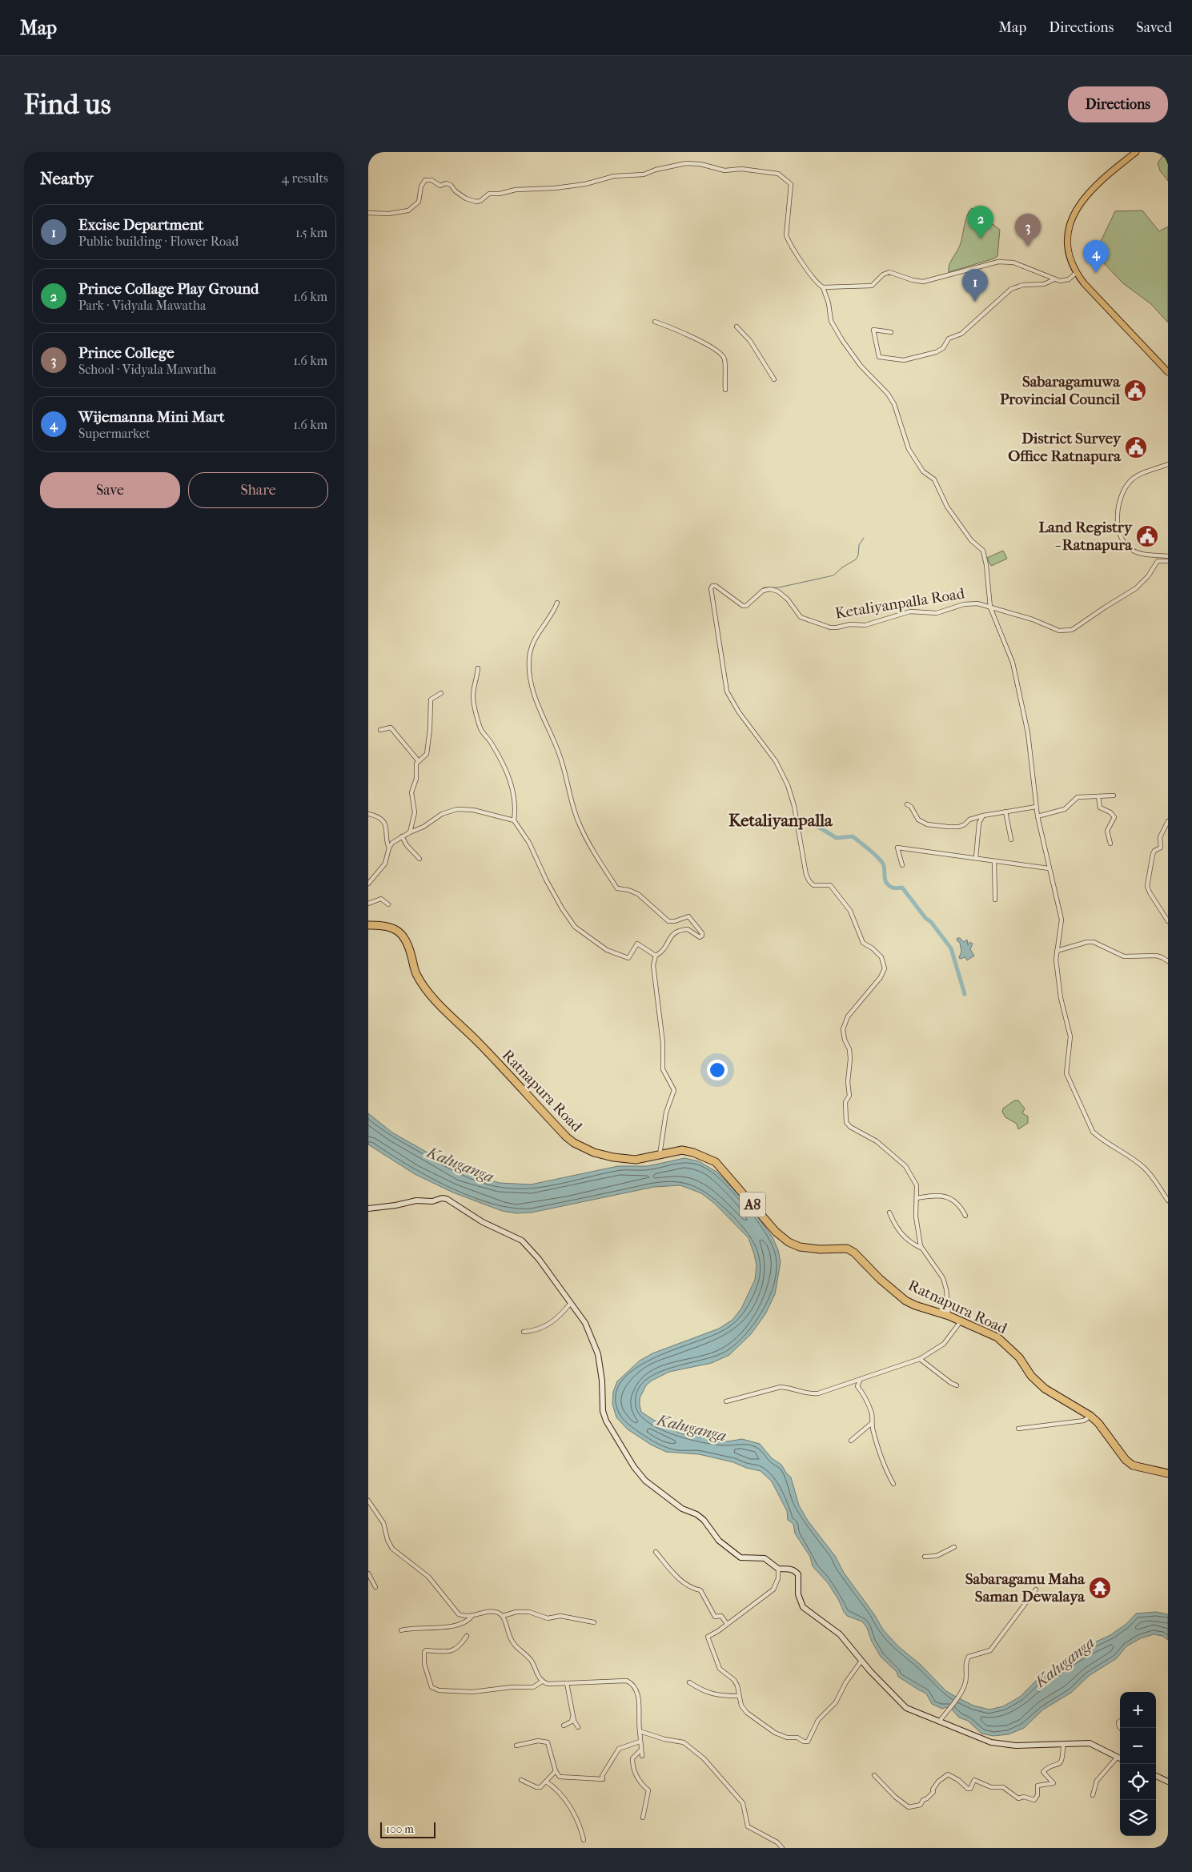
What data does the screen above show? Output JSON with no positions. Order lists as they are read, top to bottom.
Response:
{
  "streets": {
    "highway": ["Ratnapura Road", "A8"],
    "street": ["Ketaliyanpalla Road"]
  },
  "crossings": [
    ["Ketaliyanpalla Road", "Ratnapura Road"]
  ],
  "districts": ["Ketaliyanpalla"],
  "water": ["Kaluganga"],
  "places": {
    "public building": ["Sabaragamuwa Provincial Council", "District Survey Office Ratnapura", "Land Registry - Ratnapura"],
    "temple": ["Sabaragamu Maha Saman Dewalaya"]
  },
  "scale_bar": "100 m",
  "page": {
    "header": "Map",
    "nav": ["Map", "Directions", "Saved"],
    "buttons": [
      "Directions",
      ["Save", "Share"]
    ],
    "title": "Find us",
    "heading": ["Nearby", "4 results"],
    "list": [
      {
        "mark": "1",
        "name": "Excise Department",
        "note": "Public building · Flower Road",
        "value": "1.5 km"
      },
      {
        "mark": "2",
        "name": "Prince Collage Play Ground",
        "note": "Park · Vidyala Mawatha",
        "value": "1.6 km"
      },
      {
        "mark": "3",
        "name": "Prince College",
        "note": "School · Vidyala Mawatha",
        "value": "1.6 km"
      },
      {
        "mark": "4",
        "name": "Wijemanna Mini Mart",
        "note": "Supermarket",
        "value": "1.6 km"
      }
    ],
    "pins": [
      "2",
      "3",
      "4",
      "1"
    ],
    "map_buttons": ["+", "−"],
    "scale": "100 m"
  }
}
